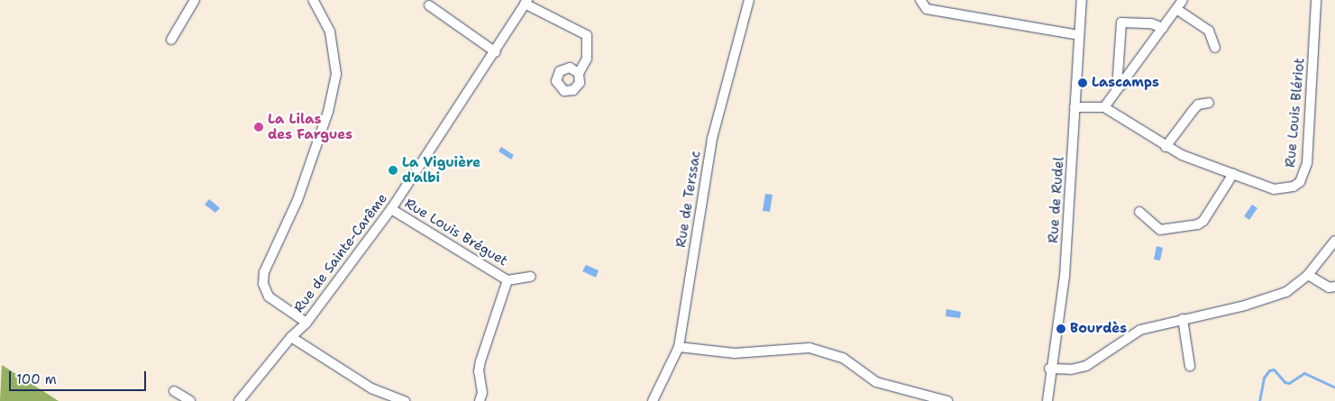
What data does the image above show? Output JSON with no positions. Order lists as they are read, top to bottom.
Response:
{
  "streets": {
    "street": [
      "Rue Louis Blériot",
      "Rue de Terssac",
      "Rue de Rudel",
      "Rue Louis Bréguet",
      "Rue de Sainte-Carême"
    ]
  },
  "crossings": [
    ["Rue Louis Bréguet", "Rue de Sainte-Carême"]
  ],
  "places": [
    "Lascamps",
    "La Lilas des Fargues",
    "La Viguière d'albi",
    "Bourdès"
  ],
  "scale_bar": "100 m"
}
